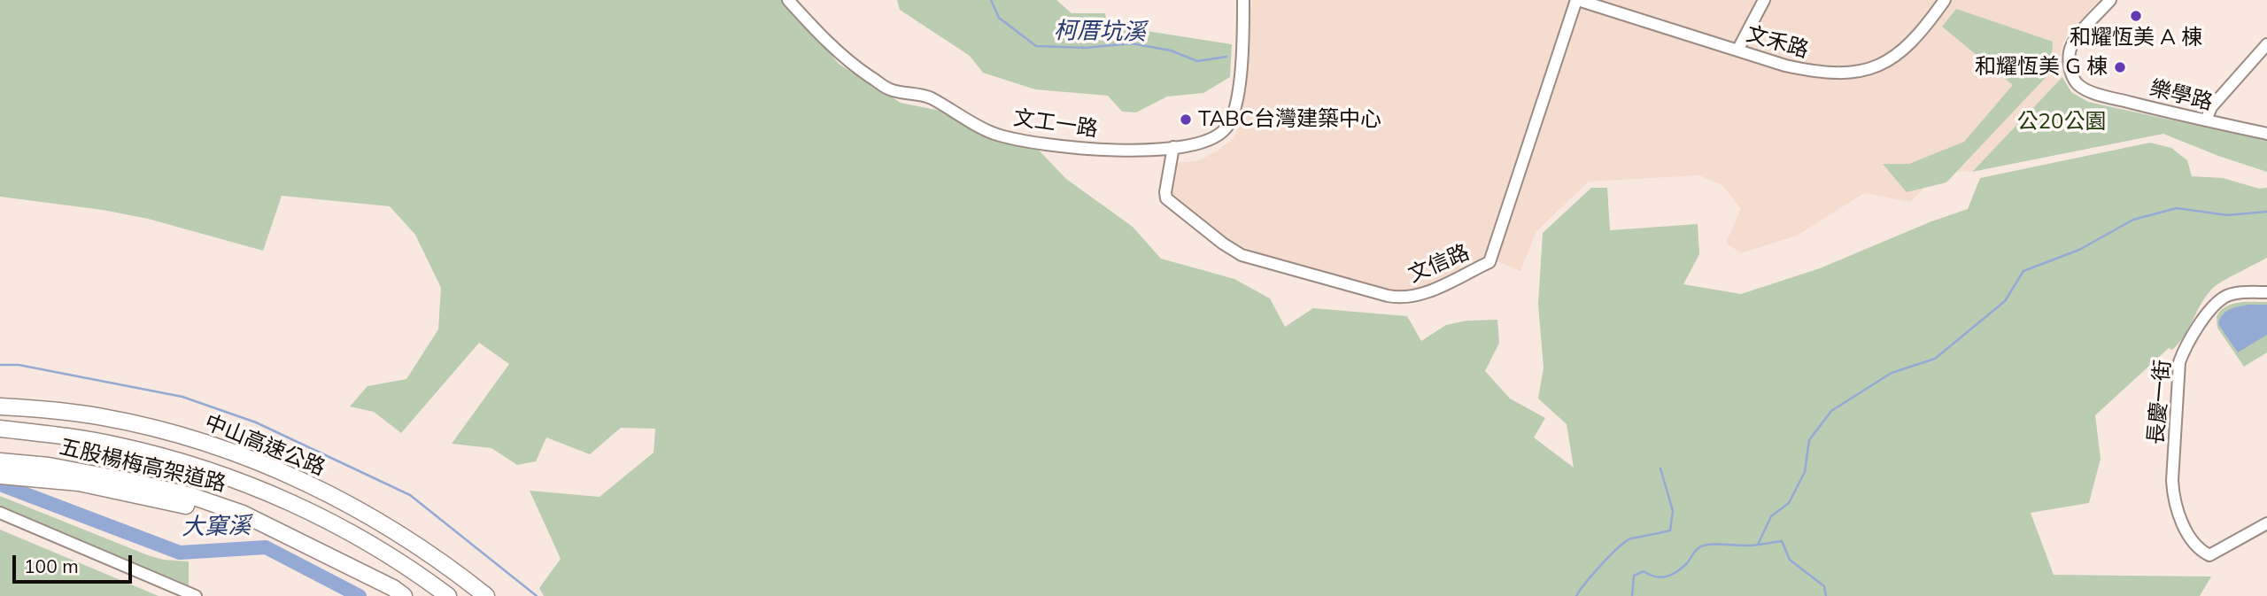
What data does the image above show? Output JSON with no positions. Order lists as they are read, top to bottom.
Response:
{
  "streets": {
    "highway": ["中山高速公路", "五股楊梅高架道路"],
    "street": [
      "文禾路",
      "樂學路",
      "文工一路",
      "文信路",
      "長慶一街"
    ]
  },
  "crossings": [
    ["文禾路", "文信路"],
    ["文工一路", "文信路"]
  ],
  "water": ["柯厝坑溪", "大窠溪"],
  "parks": ["公20公園"],
  "places": ["和耀恆美 A 棟", "和耀恆美 G 棟", "TABC台灣建築中心"],
  "scale_bar": "100 m"
}
